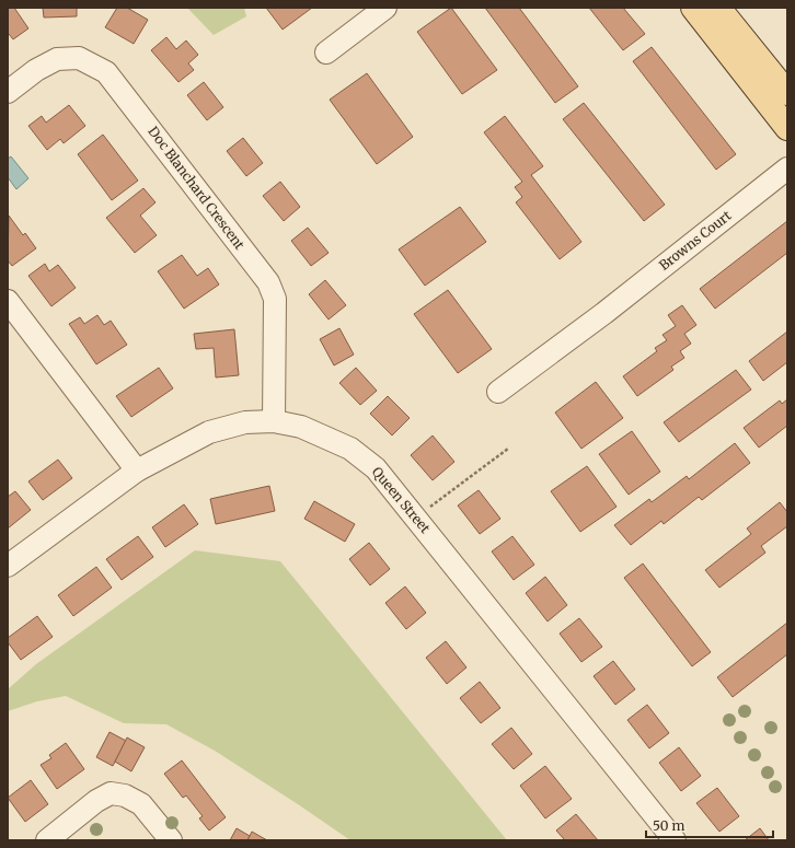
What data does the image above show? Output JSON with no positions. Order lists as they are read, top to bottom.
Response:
{
  "streets": {
    "street": ["Doc Blanchard Crescent", "Browns Court", "Queen Street"]
  },
  "crossings": [
    ["Doc Blanchard Crescent", "Queen Street"]
  ],
  "scale_bar": "50 m"
}
